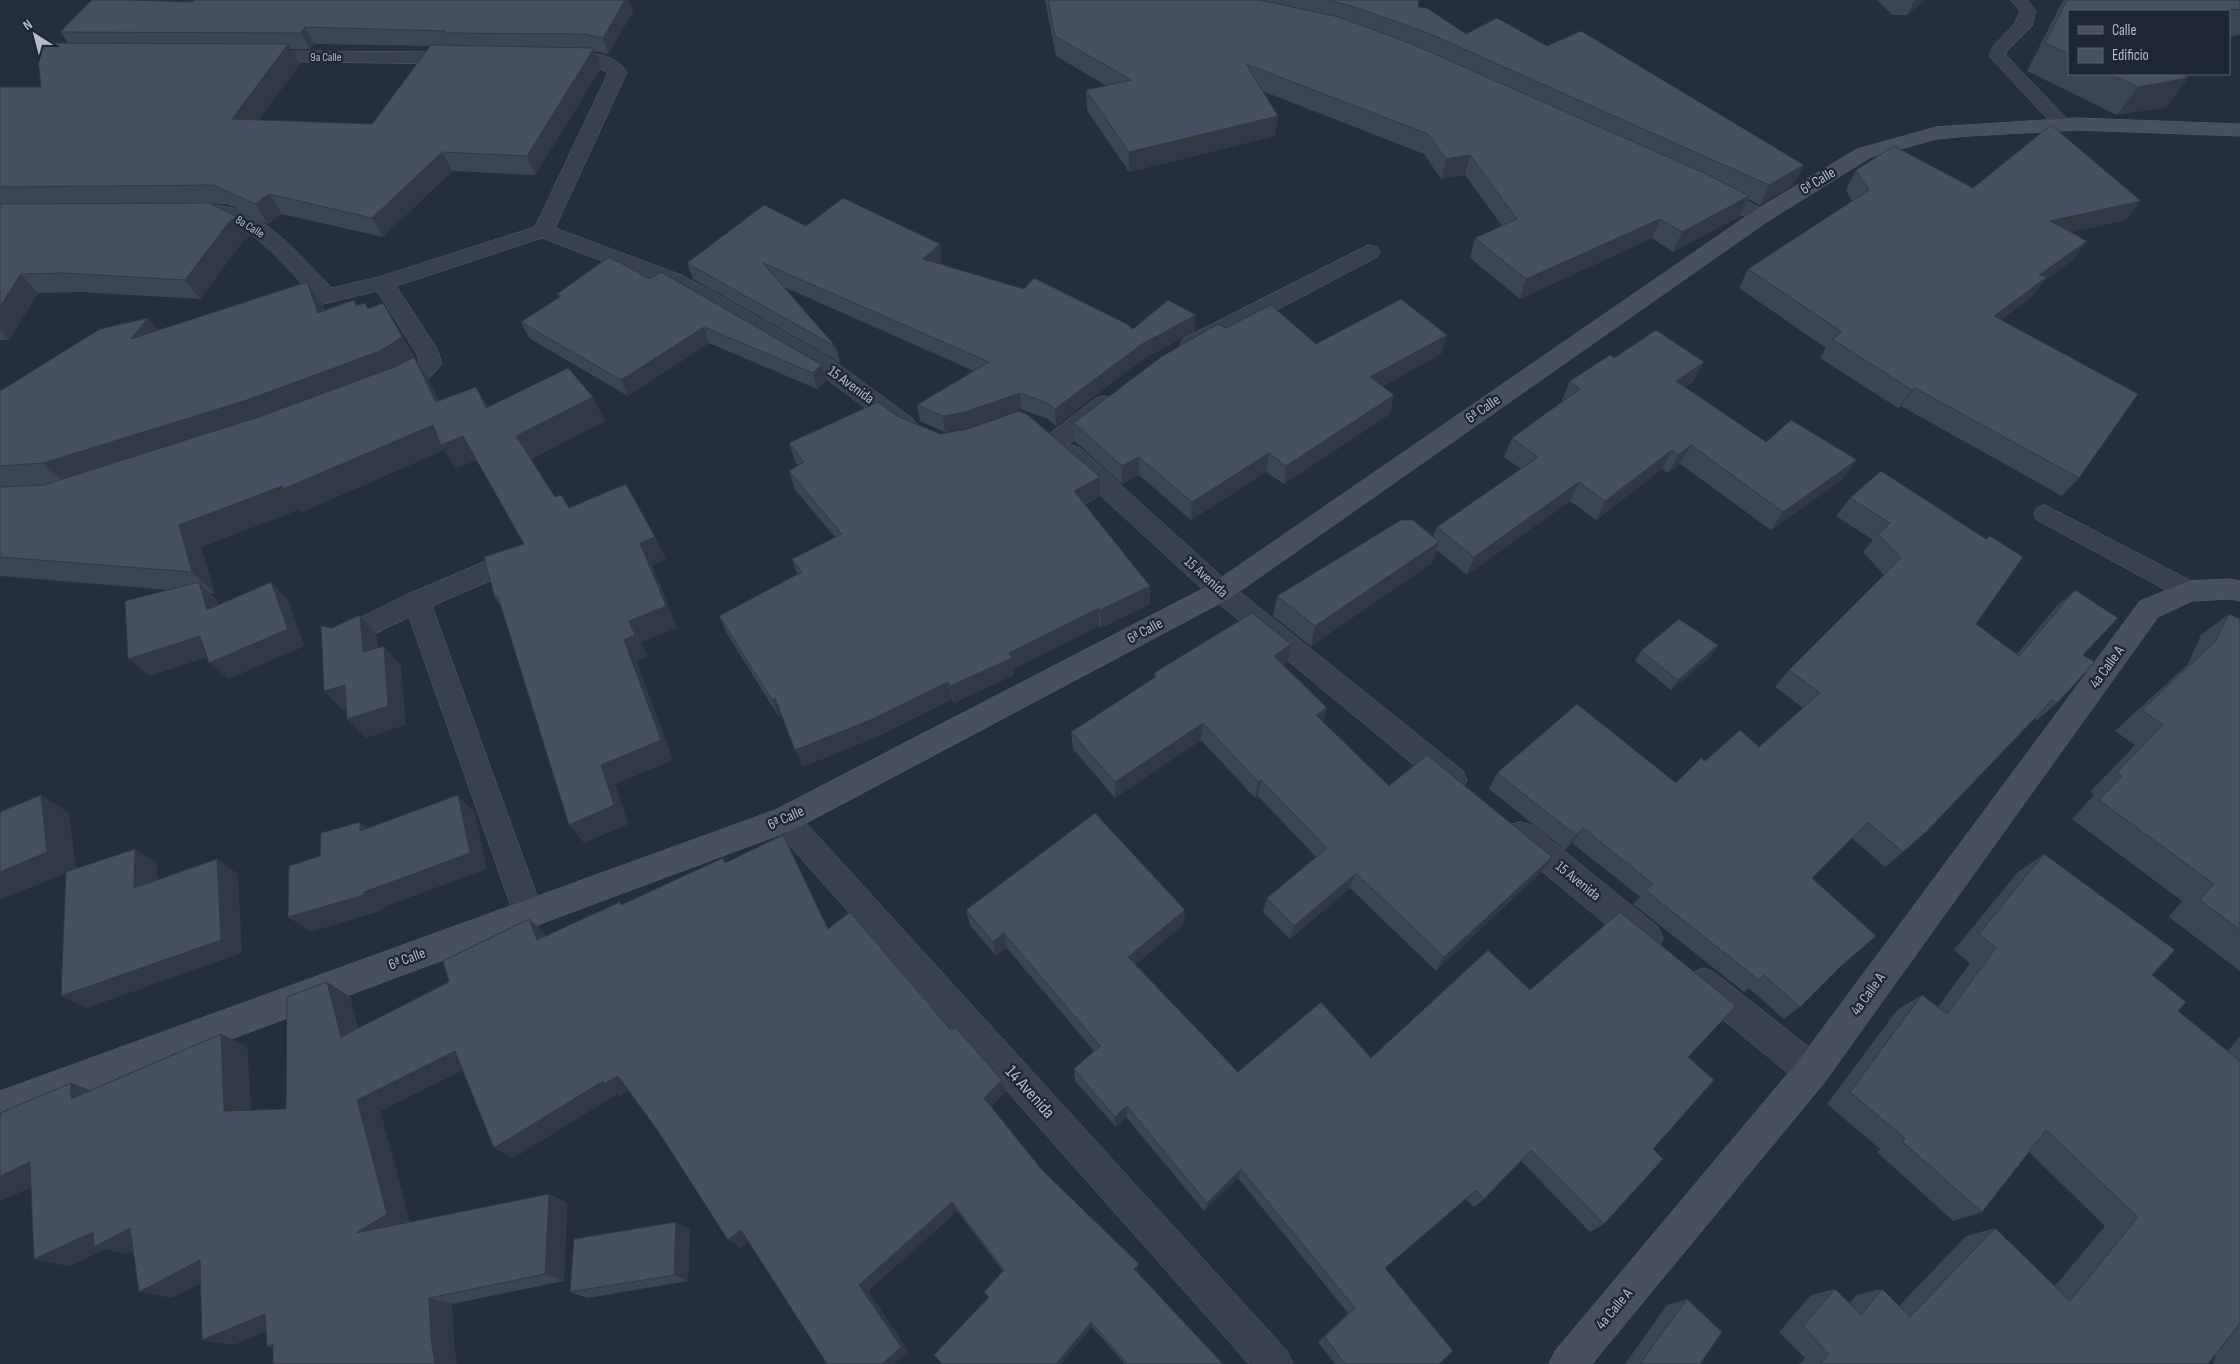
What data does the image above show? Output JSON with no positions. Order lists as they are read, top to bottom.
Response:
{
  "streets": {
    "main road": ["6ª Calle", "4a Calle A"],
    "street": [
      "9a Calle",
      "8a Calle",
      "15 Avenida",
      "14 Avenida"
    ]
  },
  "crossings": [
    ["6ª Calle", "15 Avenida"],
    ["6ª Calle", "14 Avenida"],
    ["15 Avenida", "4a Calle A"]
  ],
  "legend": ["Calle", "Edificio"],
  "north": "top left"
}
